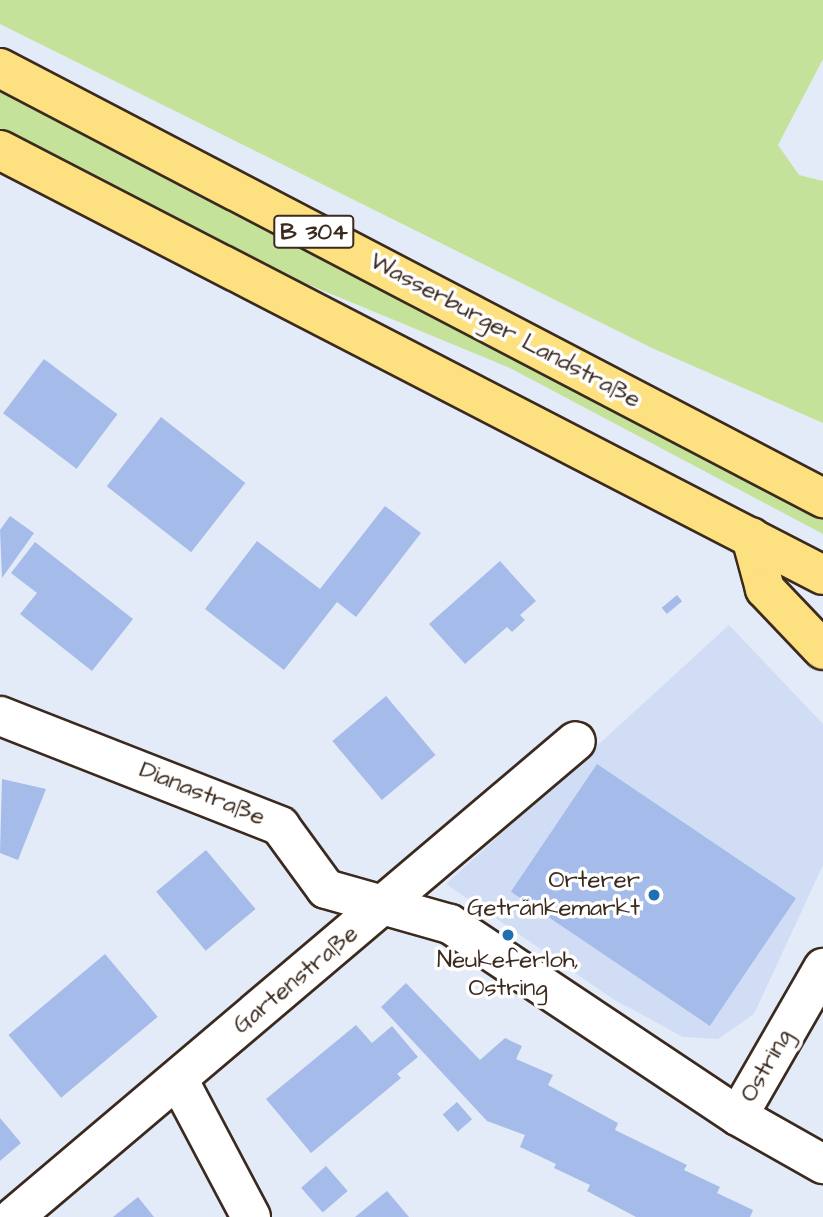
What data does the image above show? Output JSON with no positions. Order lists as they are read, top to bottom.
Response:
{
  "streets": {
    "main road": ["B 304", "Wasserburger Landstraße"],
    "street": ["Dianastraße", "Gartenstraße", "Ostring"]
  },
  "crossings": [
    ["Dianastraße", "Gartenstraße"],
    ["Dianastraße", "Ostring"]
  ],
  "places": ["Orterer Getränkemarkt", "Neukeferloh, Ostring"]
}
